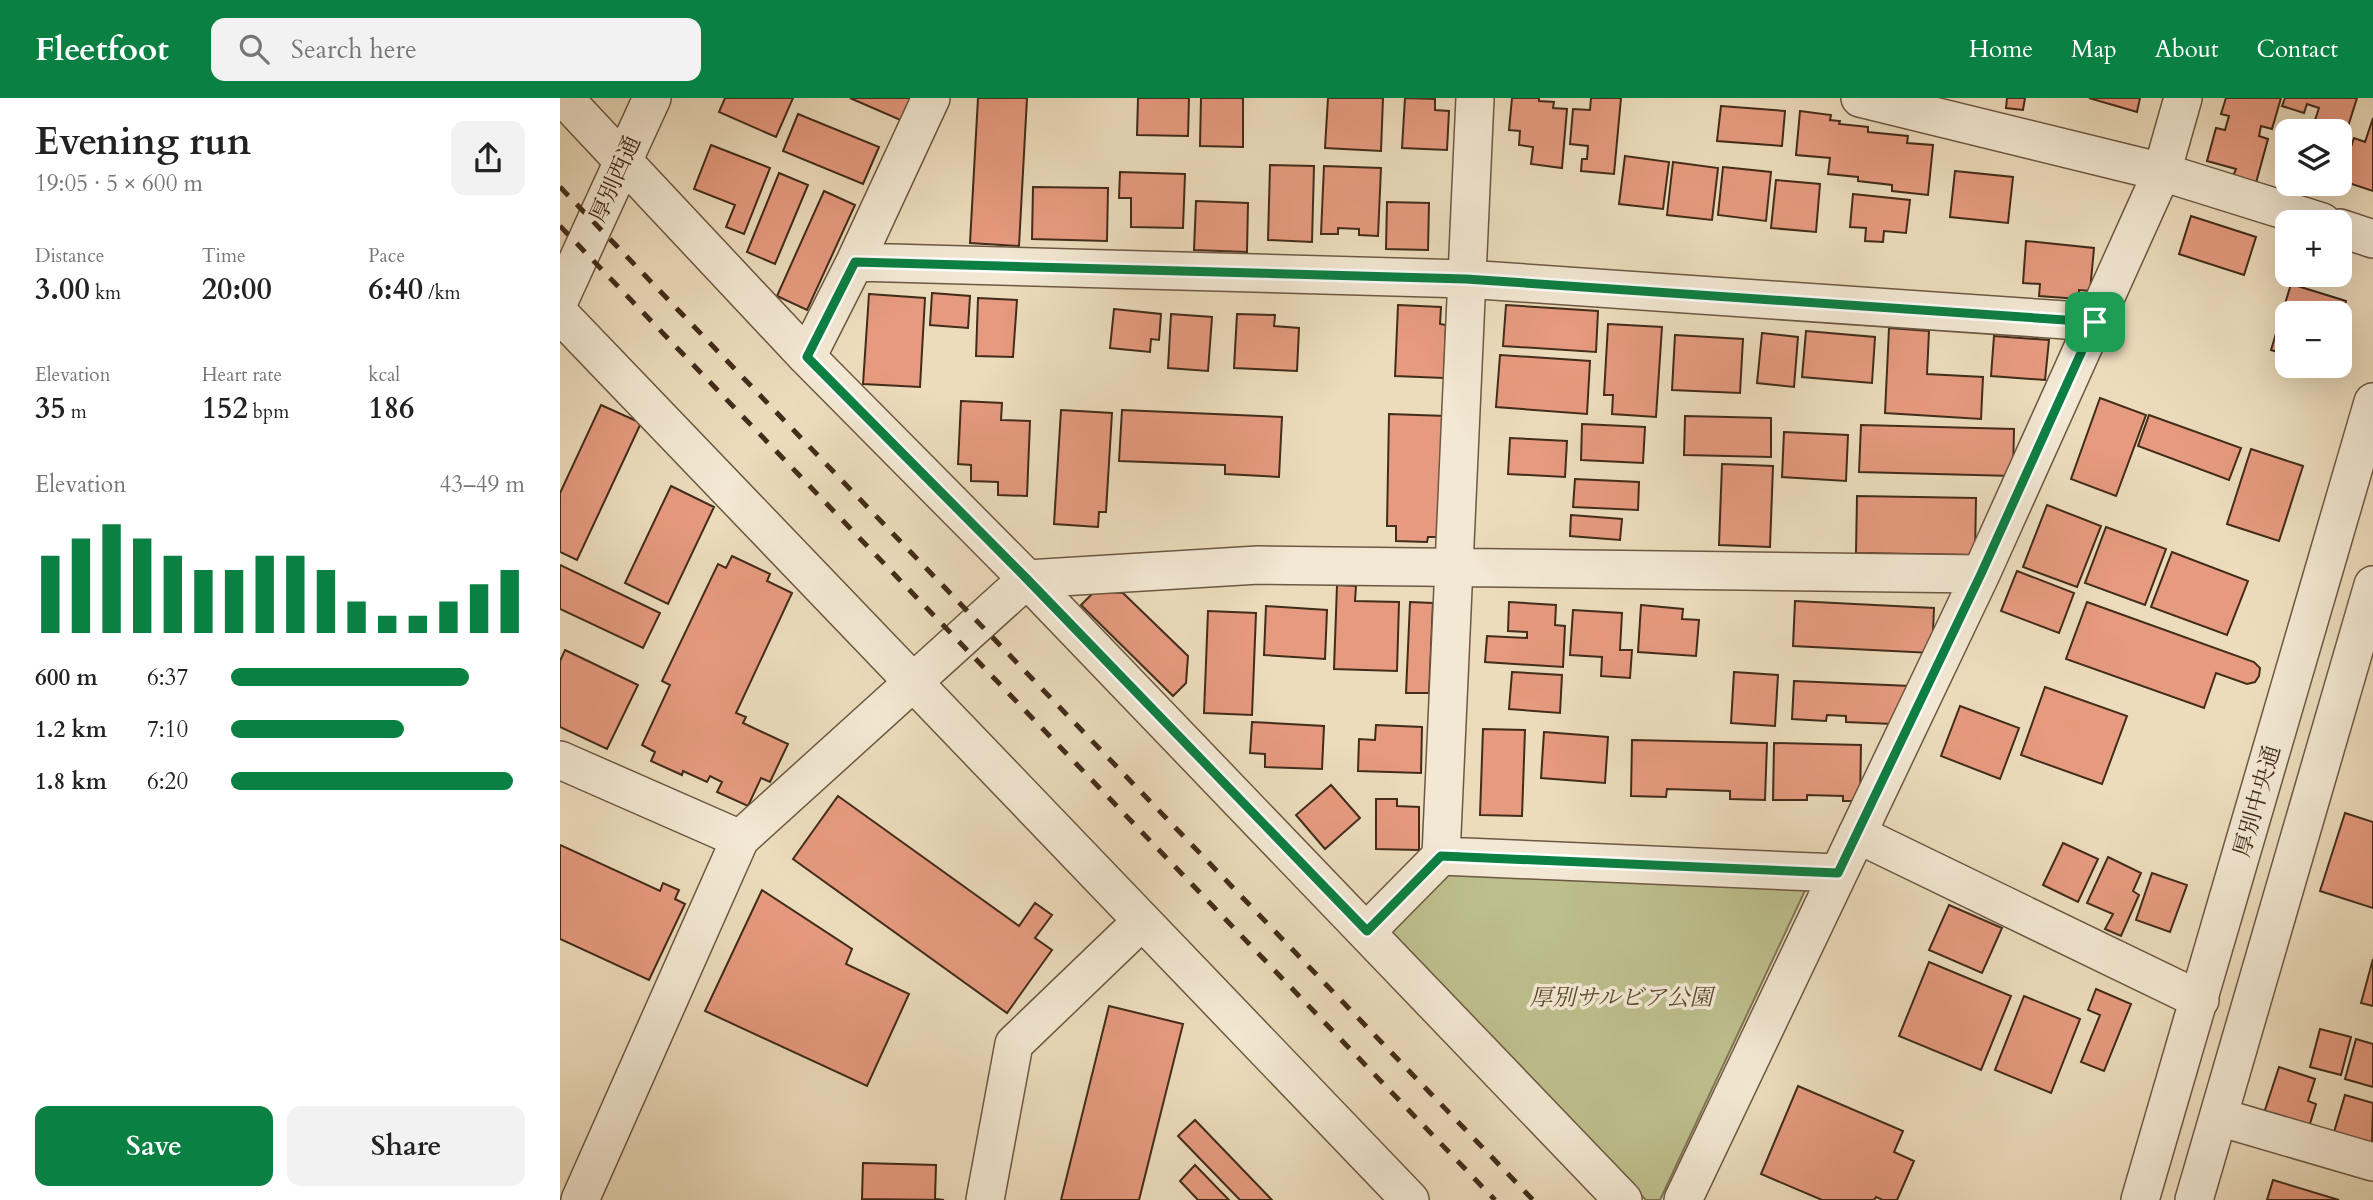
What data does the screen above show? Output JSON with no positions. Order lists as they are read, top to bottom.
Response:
{
  "streets": {
    "street": ["厚別西通", "厚別中央通"]
  },
  "parks": ["厚別サルビア公園"],
  "page": {
    "header": "Fleetfoot",
    "search": "Search here",
    "nav": [
      "Home",
      "Map",
      "About",
      "Contact"
    ],
    "heading": ["Evening run", "19:05 · 5 × 600 m"],
    "map_buttons": ["+", "−"],
    "stats": [
      ["Distance", "3.00 km"],
      ["Time", "20:00"],
      ["Pace", "6:40 /km"],
      ["Elevation", "35 m"],
      ["Heart rate", "152 bpm"],
      ["kcal", "186"]
    ],
    "chart": ["Elevation", "43–49 m"],
    "list": [
      {
        "name": "600 m",
        "note": "6:37"
      },
      {
        "name": "1.2 km",
        "note": "7:10"
      },
      {
        "name": "1.8 km",
        "note": "6:20"
      }
    ],
    "buttons": ["Save", "Share"]
  }
}
